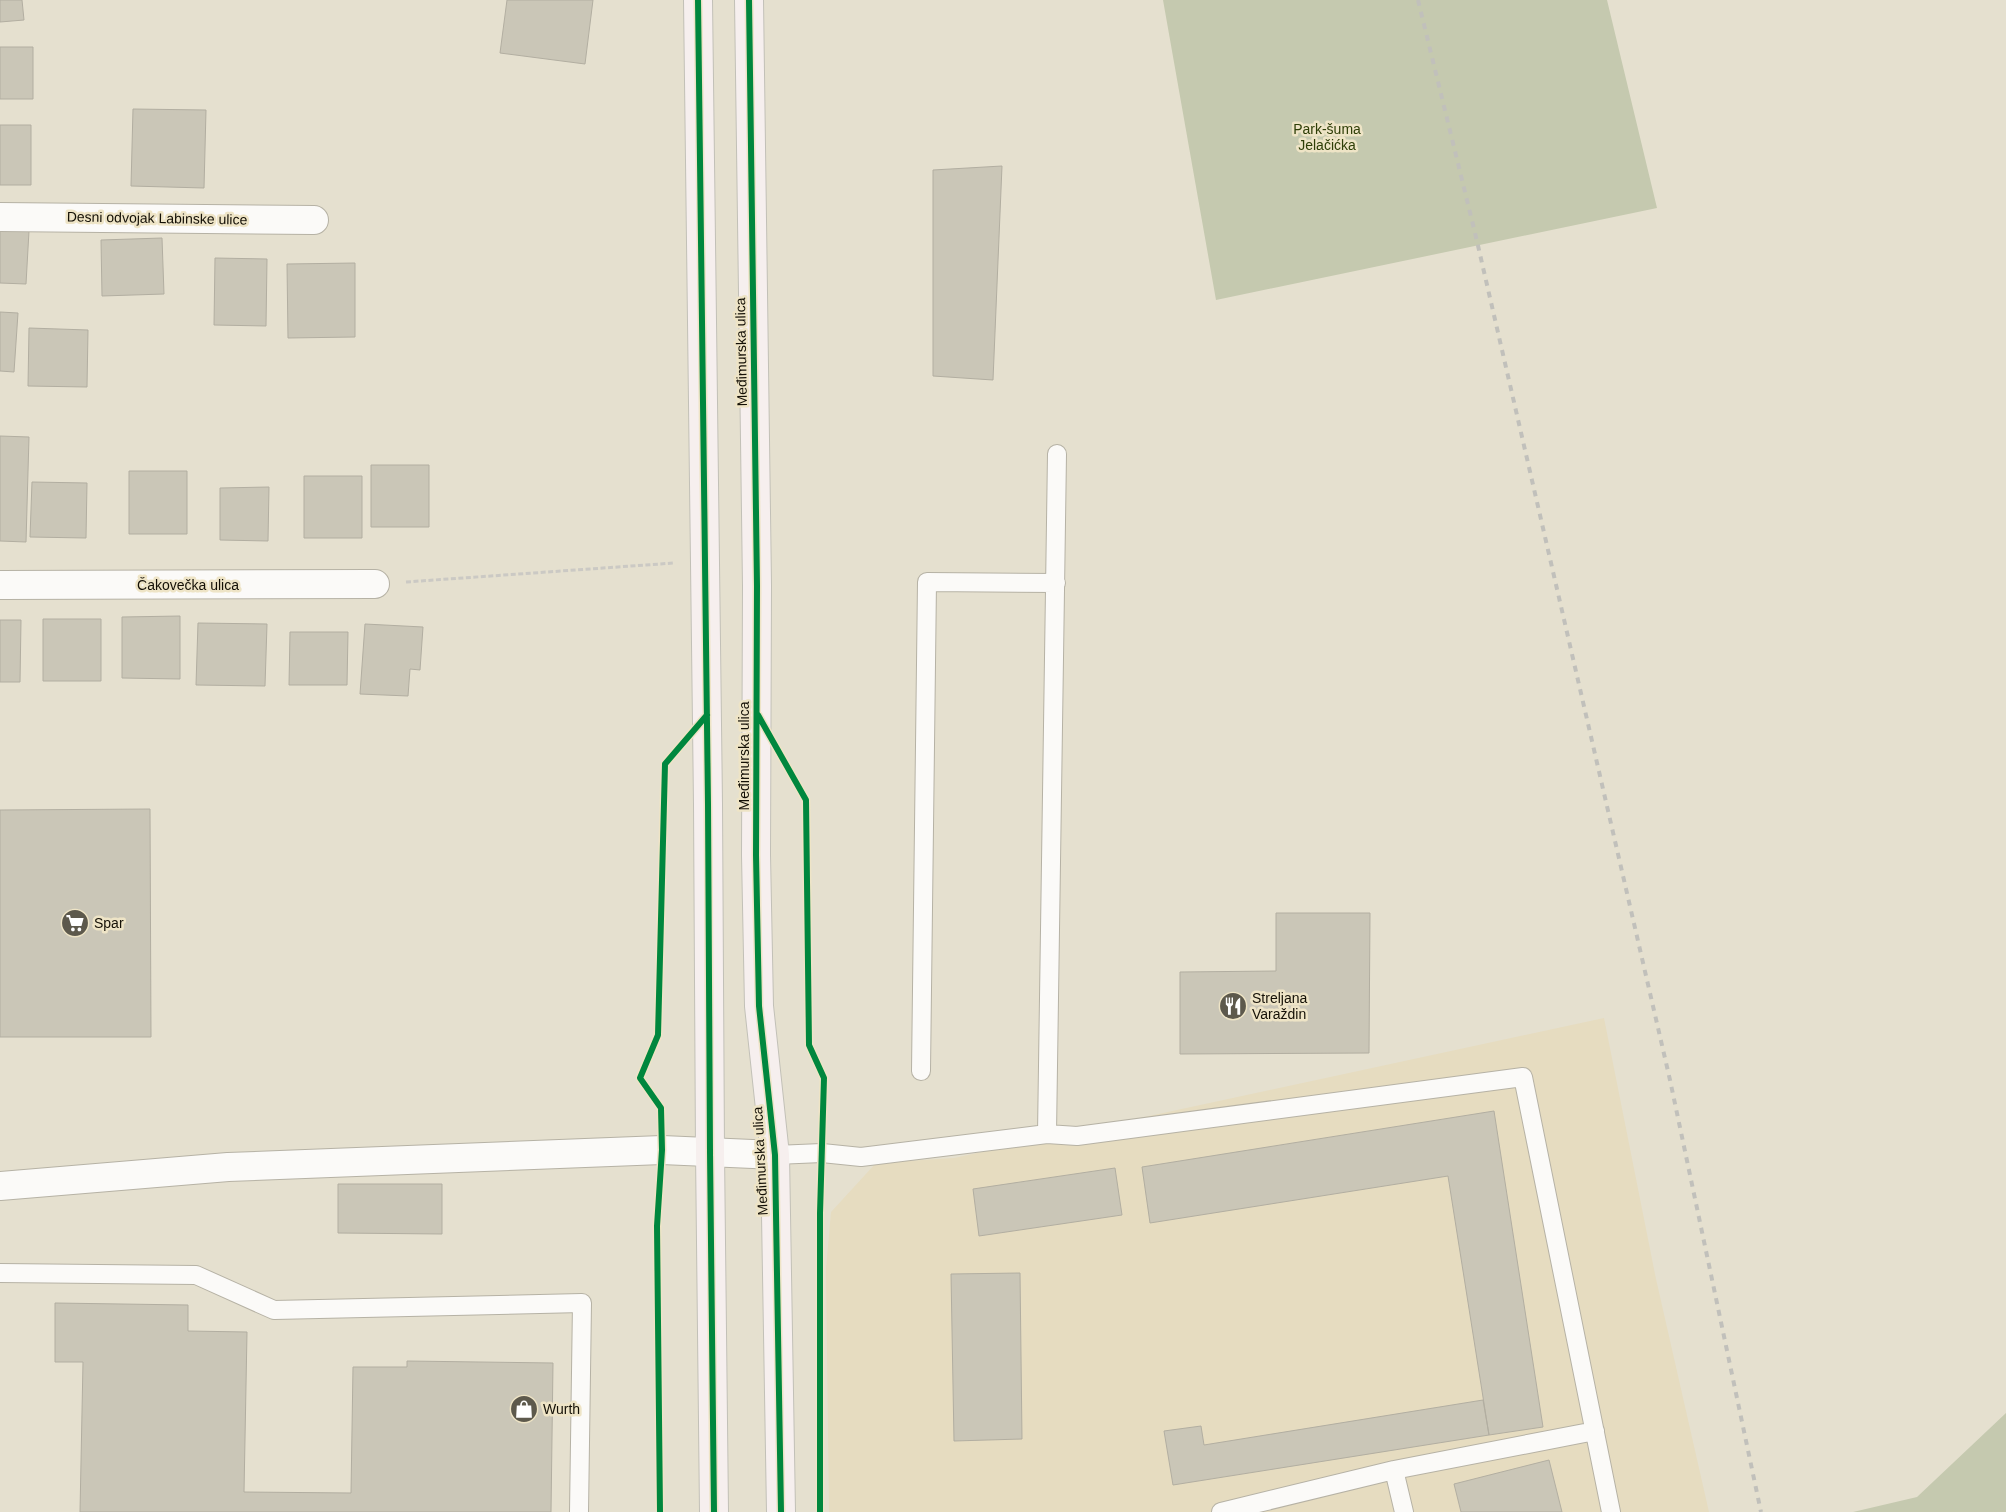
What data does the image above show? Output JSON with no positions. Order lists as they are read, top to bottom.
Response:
{
  "streets": {
    "main road": ["Međimurska ulica"],
    "street": ["Desni odvojak Labinske ulice", "Čakovečka ulica"]
  },
  "parks": ["Park-šuma Jelačićka"],
  "places": {
    "supermarket": ["Spar"],
    "restaurant": ["Streljana Varaždin"],
    "shop": ["Wurth"]
  }
}
